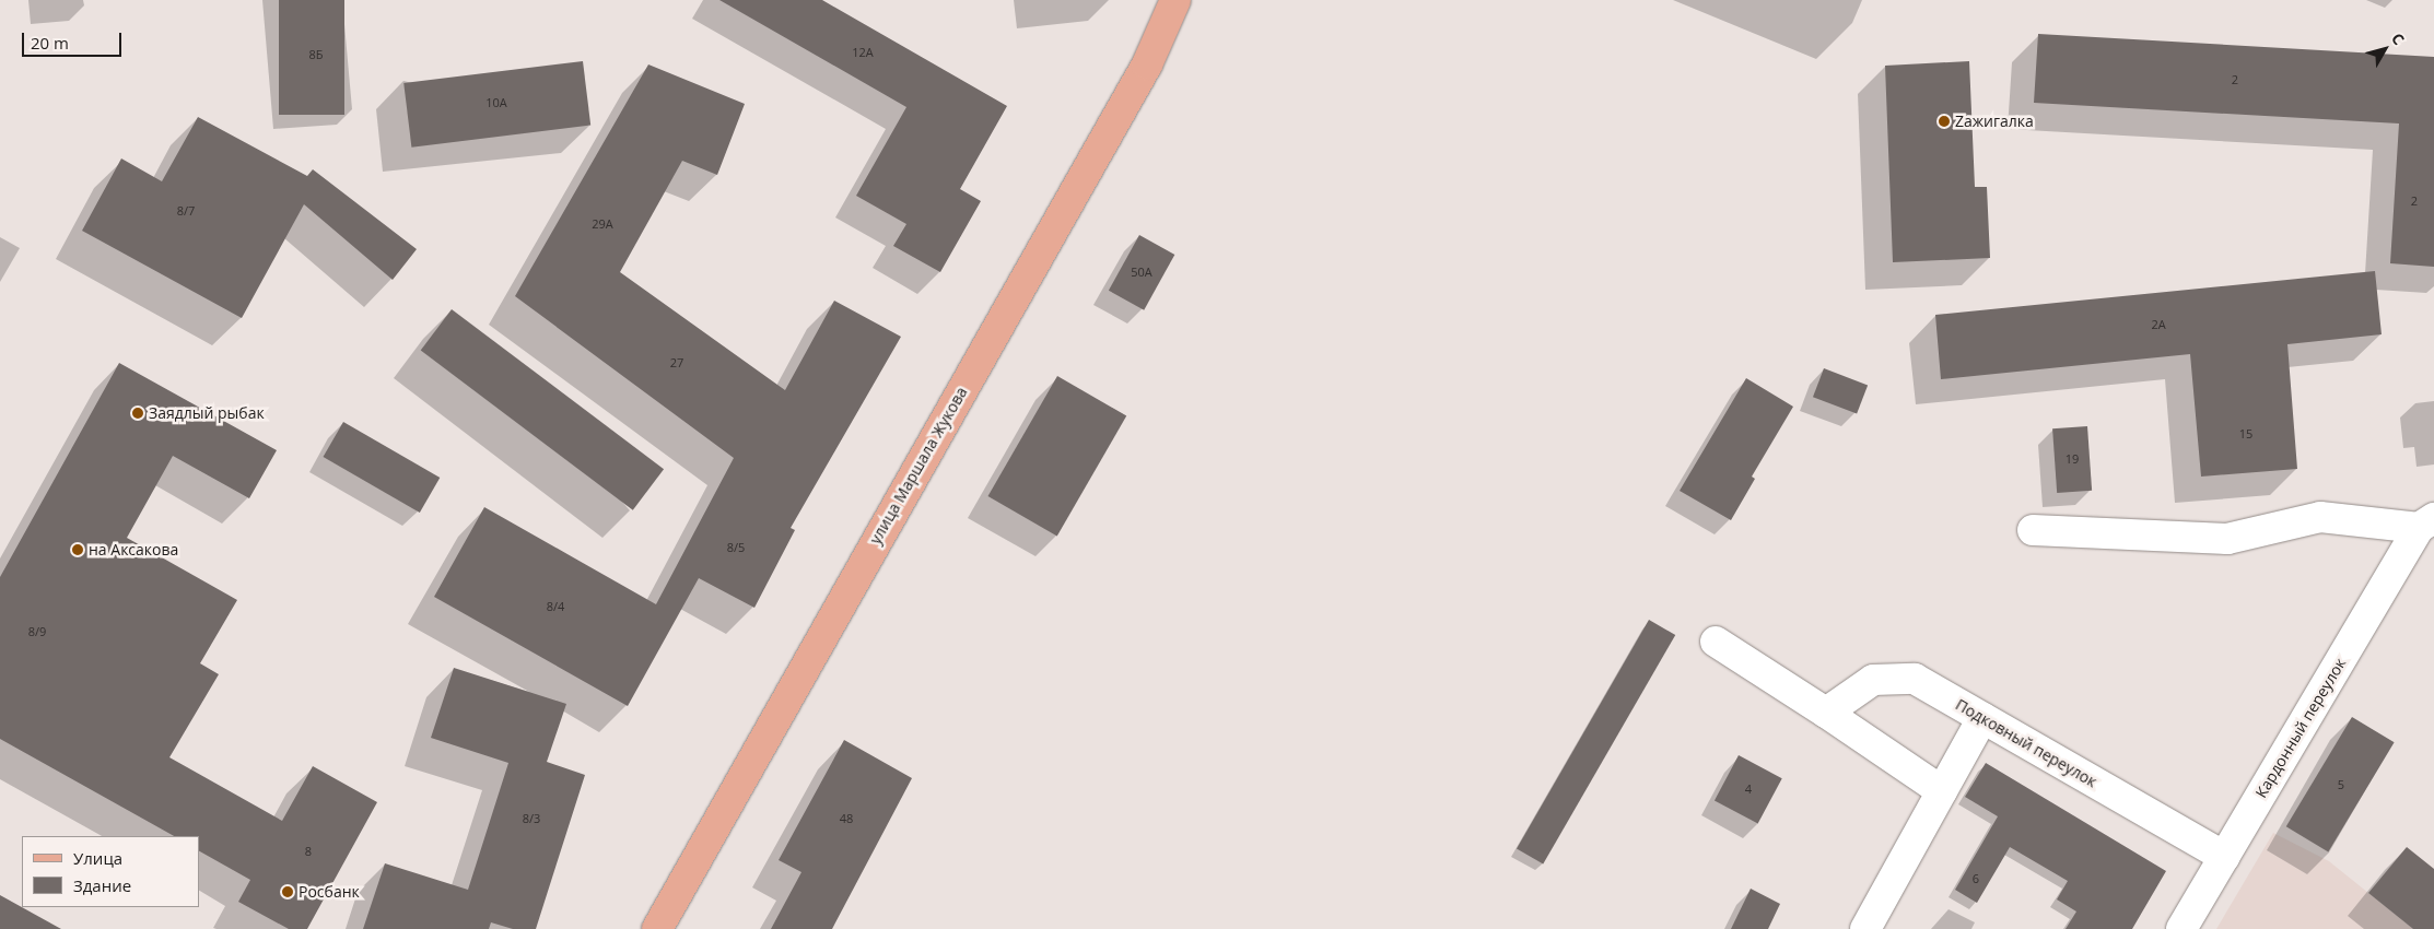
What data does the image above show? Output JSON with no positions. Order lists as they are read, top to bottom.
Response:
{
  "streets": {
    "main road": ["улица Маршала Жукова"],
    "street": ["Кардонный переулок", "Подковный переулок"]
  },
  "crossings": [
    ["Кардонный переулок", "Подковный переулок"]
  ],
  "places": [
    "Zажигалка",
    "Заядлый рыбак",
    "на Аксакова",
    "Росбанк"
  ],
  "house_numbers": [
    "12А",
    "8Б",
    "2",
    "10А",
    "2",
    "8/7",
    "29А",
    "50А",
    "2А",
    "27",
    "15",
    "19",
    "8/5",
    "8/4",
    "8/9",
    "5",
    "4",
    "8/3",
    "48",
    "8",
    "6"
  ],
  "legend": ["Улица", "Здание"],
  "scale_bar": "20 m",
  "north": "top right"
}
